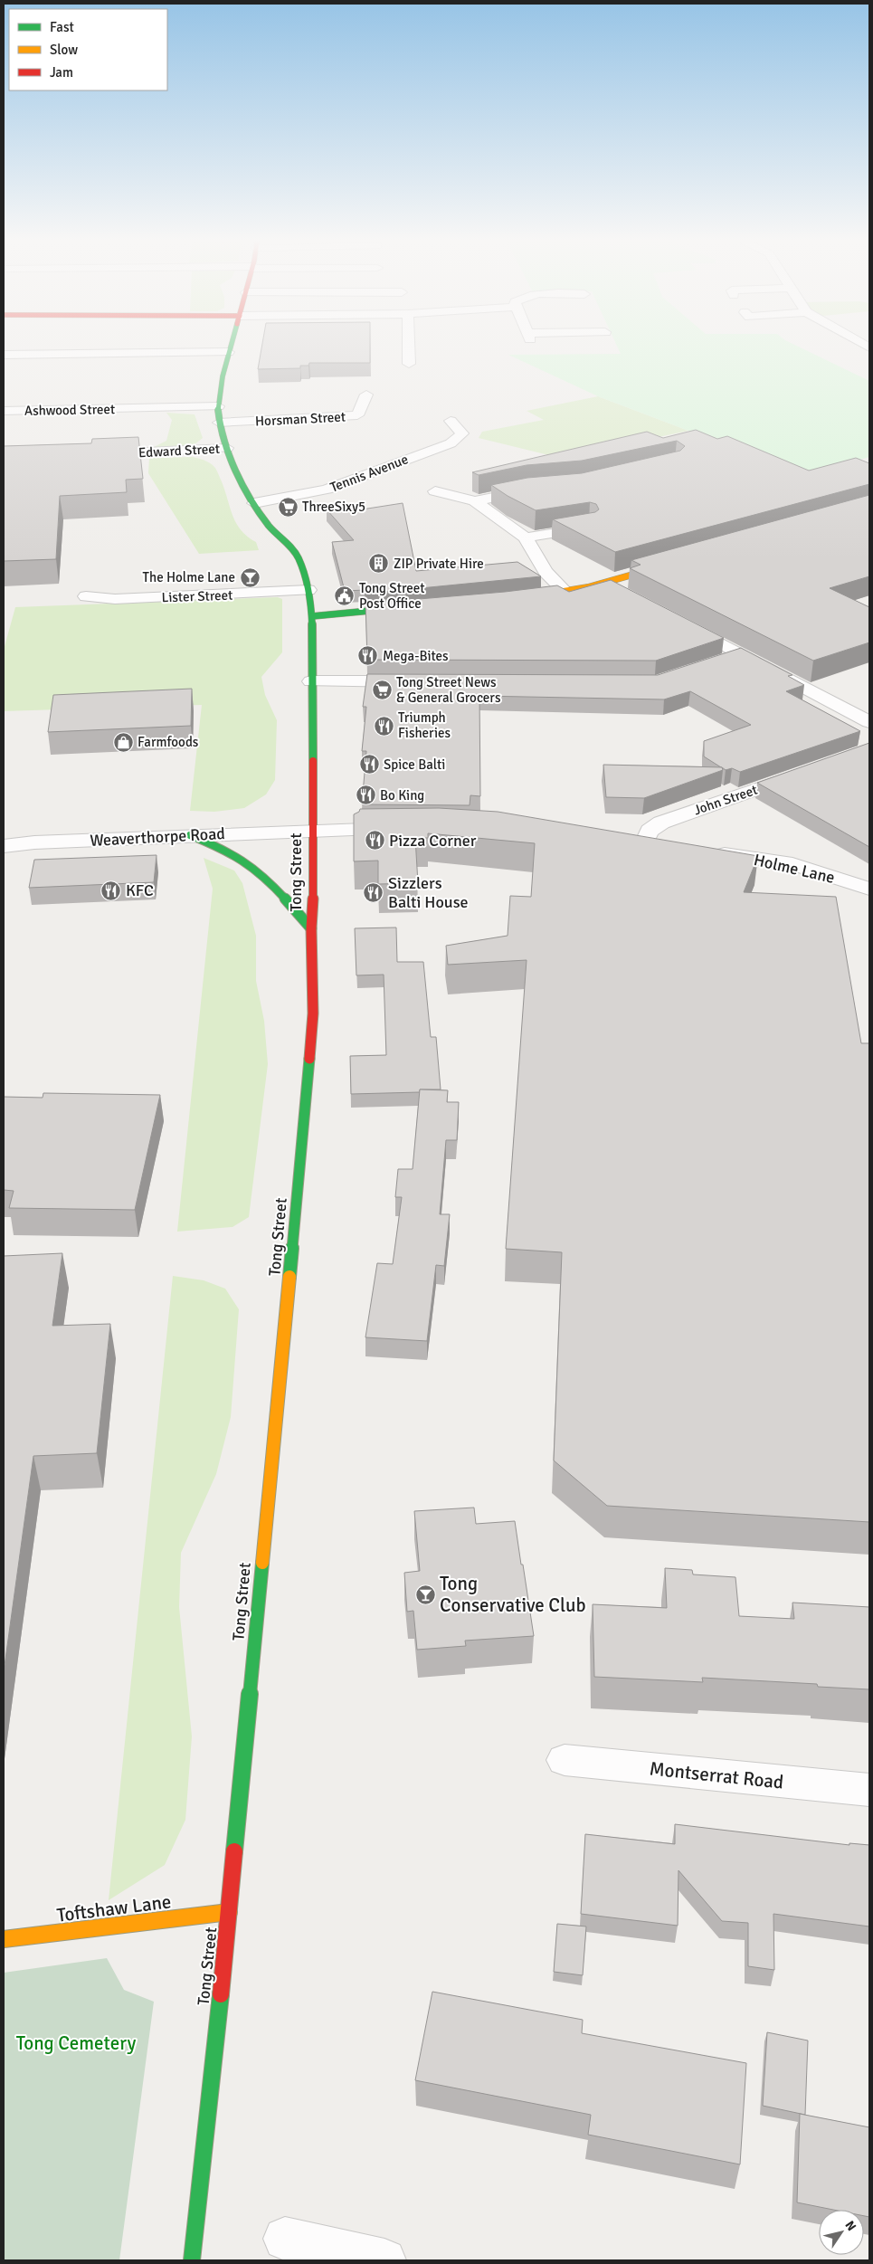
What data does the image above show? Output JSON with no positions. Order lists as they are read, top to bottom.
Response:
{
  "streets": {
    "main road": ["Tong Street", "Toftshaw Lane"],
    "street": [
      "Ashwood Street",
      "Horsman Street",
      "Edward Street",
      "Tennis Avenue",
      "Lister Street",
      "John Street",
      "Weaverthorpe Road",
      "Holme Lane",
      "Montserrat Road"
    ]
  },
  "crossings": [
    ["Ashwood Street", "Tong Street"],
    ["Horsman Street", "Tong Street"],
    ["Edward Street", "Tong Street"],
    ["Tennis Avenue", "Tong Street"],
    ["Lister Street", "Tong Street"],
    ["Weaverthorpe Road", "Tong Street"],
    ["Tong Street", "Toftshaw Lane"]
  ],
  "parks": ["Tong Cemetery"],
  "places": {
    "supermarket": ["ThreeSixy5", "Tong Street News & General Grocers"],
    "building": ["ZIP Private Hire"],
    "bar": ["The Holme Lane", "Tong Conservative Club"],
    "public building": ["Tong Street Post Office"],
    "restaurant": [
      "Mega-Bites",
      "Triumph Fisheries",
      "Spice Balti",
      "Bo King",
      "Pizza Corner",
      "KFC",
      "Sizzlers Balti House"
    ],
    "shop": ["Farmfoods"]
  },
  "legend": ["Fast", "Slow", "Jam"],
  "north": "top right"
}
